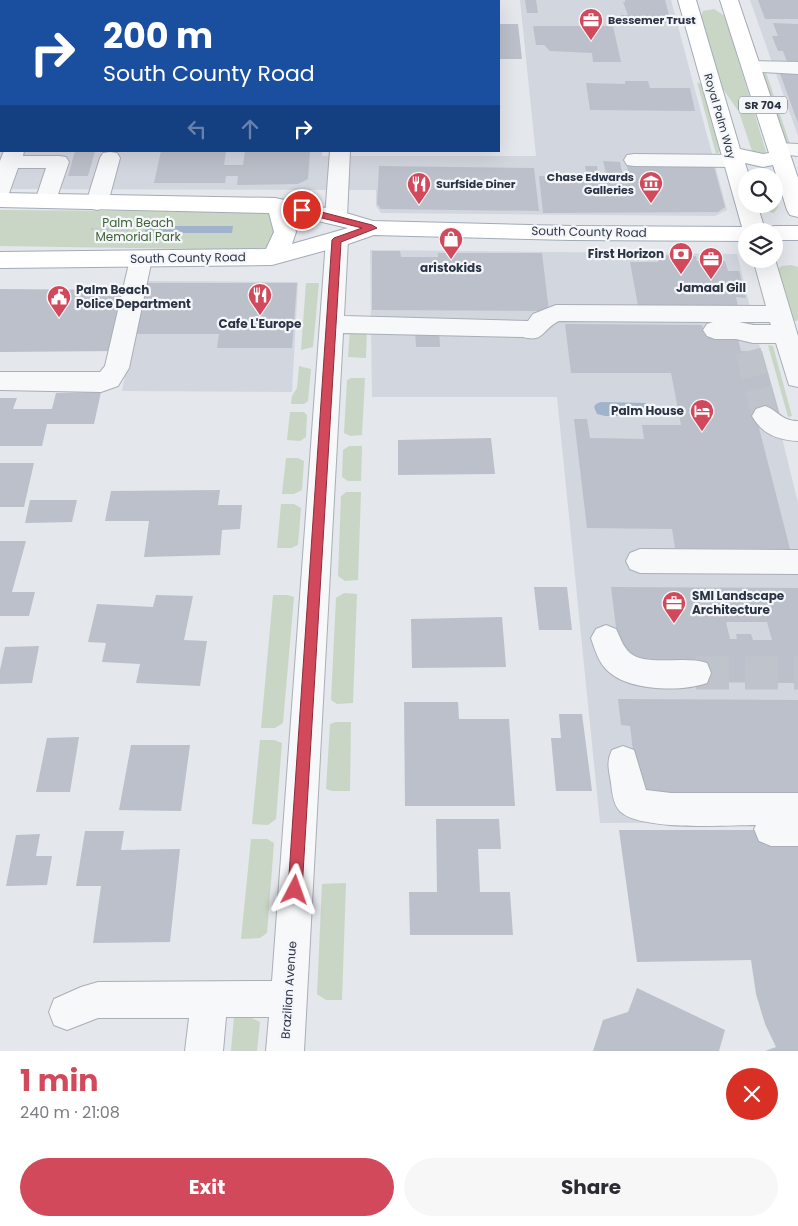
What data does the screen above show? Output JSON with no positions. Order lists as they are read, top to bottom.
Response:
{
  "streets": {
    "main road": ["SR 704", "Royal Palm Way", "South County Road"],
    "street": ["Brazilian Avenue"]
  },
  "crossings": [
    ["South County Road", "Brazilian Avenue"]
  ],
  "parks": ["Palm Beach Memorial Park"],
  "places": {
    "office": ["Bessemer Trust", "Jamaal Gill", "SMI Landscape Architecture"],
    "museum": ["Chase Edwards Galleries"],
    "restaurant": ["SurfSide Diner", "Cafe L'Europe"],
    "shop": ["aristokids"],
    "bank": ["First Horizon"],
    "public building": ["Palm Beach Police Department"],
    "hotel": ["Palm House"]
  },
  "page": {
    "turn": ["200 m", "South County Road"],
    "heading": ["1 min", "240 m · 21:08"],
    "buttons": ["Exit", "Share"]
  }
}
